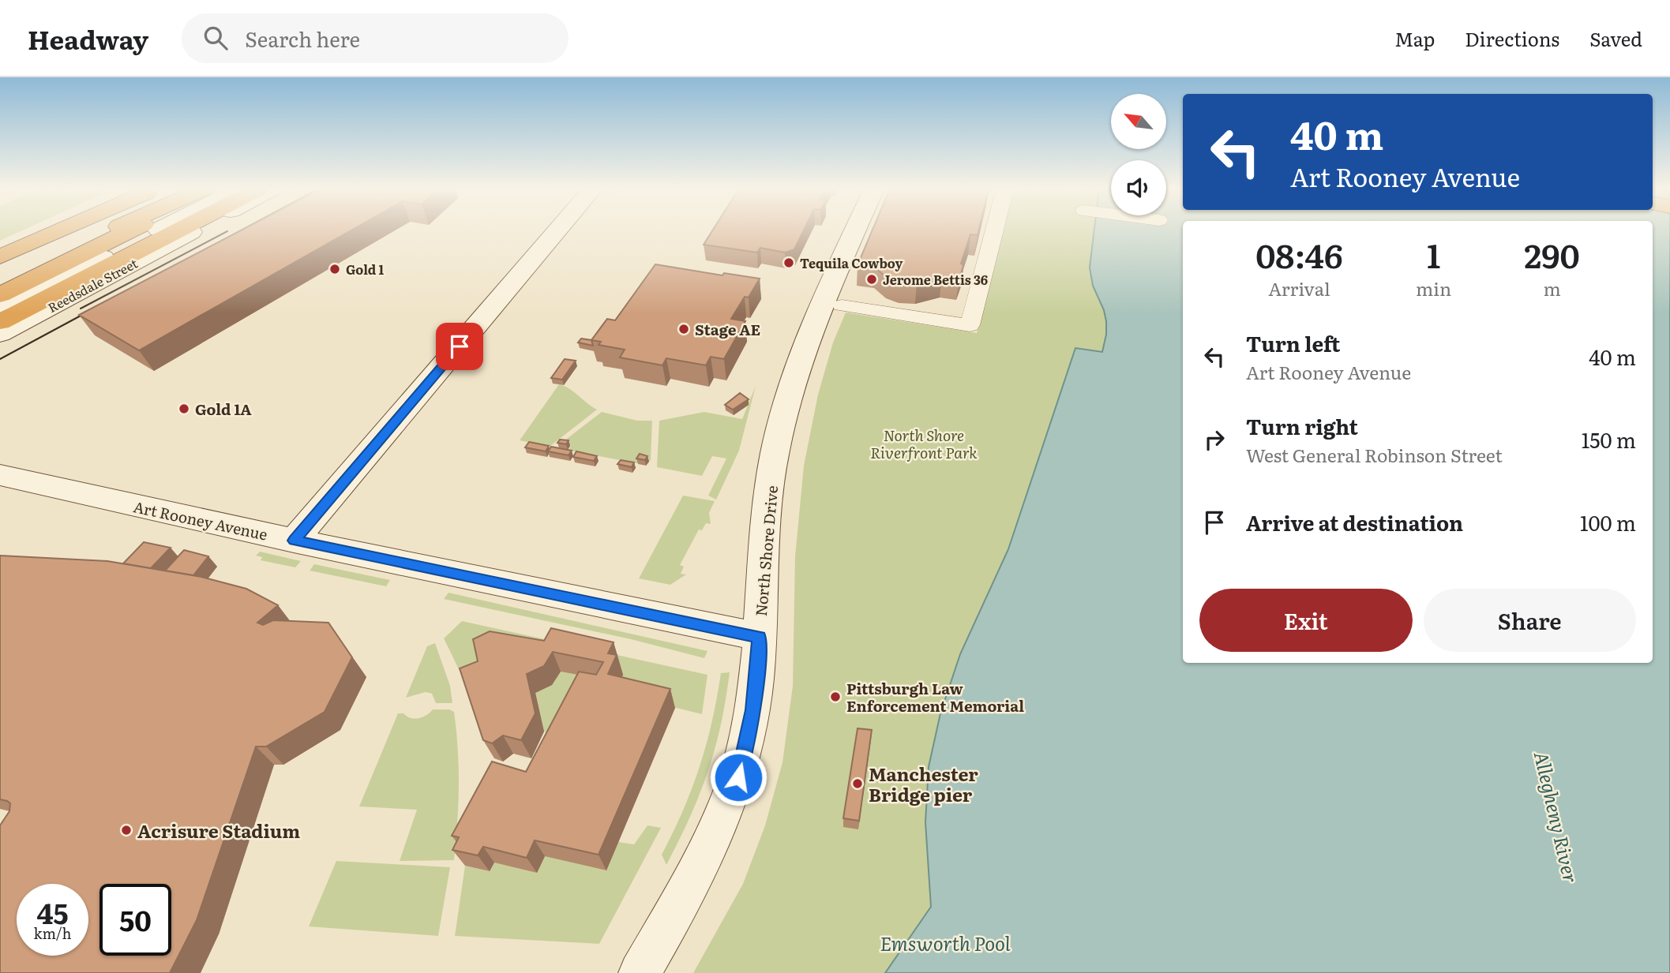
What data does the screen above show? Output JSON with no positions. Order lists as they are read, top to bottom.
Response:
{
  "streets": {
    "main road": ["Reedsdale Street", "Art Rooney Avenue", "North Shore Drive"]
  },
  "crossings": [
    ["Art Rooney Avenue", "North Shore Drive"]
  ],
  "water": ["Allegheny River", "Emsworth Pool"],
  "parks": ["North Shore Riverfront Park"],
  "places": [
    "Tequila Cowboy",
    "Gold 1",
    "Jerome Bettis 36",
    "Stage AE",
    "Gold 1A",
    "Pittsburgh Law Enforcement Memorial",
    "Manchester Bridge pier",
    "Acrisure Stadium"
  ],
  "north": "top left",
  "page": {
    "header": "Headway",
    "search": "Search here",
    "nav": ["Map", "Directions", "Saved"],
    "turn": ["40 m", "Art Rooney Avenue"],
    "eta": [
      "08:46",
      "Arrival",
      "1",
      "min",
      "290",
      "m"
    ],
    "list": [
      {
        "name": "Turn left",
        "note": "Art Rooney Avenue",
        "value": "40 m"
      },
      {
        "name": "Turn right",
        "note": "West General Robinson Street",
        "value": "150 m"
      },
      {
        "name": "Arrive at destination",
        "value": "100 m"
      }
    ],
    "buttons": ["Exit", "Share"],
    "speed": "45 km/h",
    "limit": "50"
  }
}
